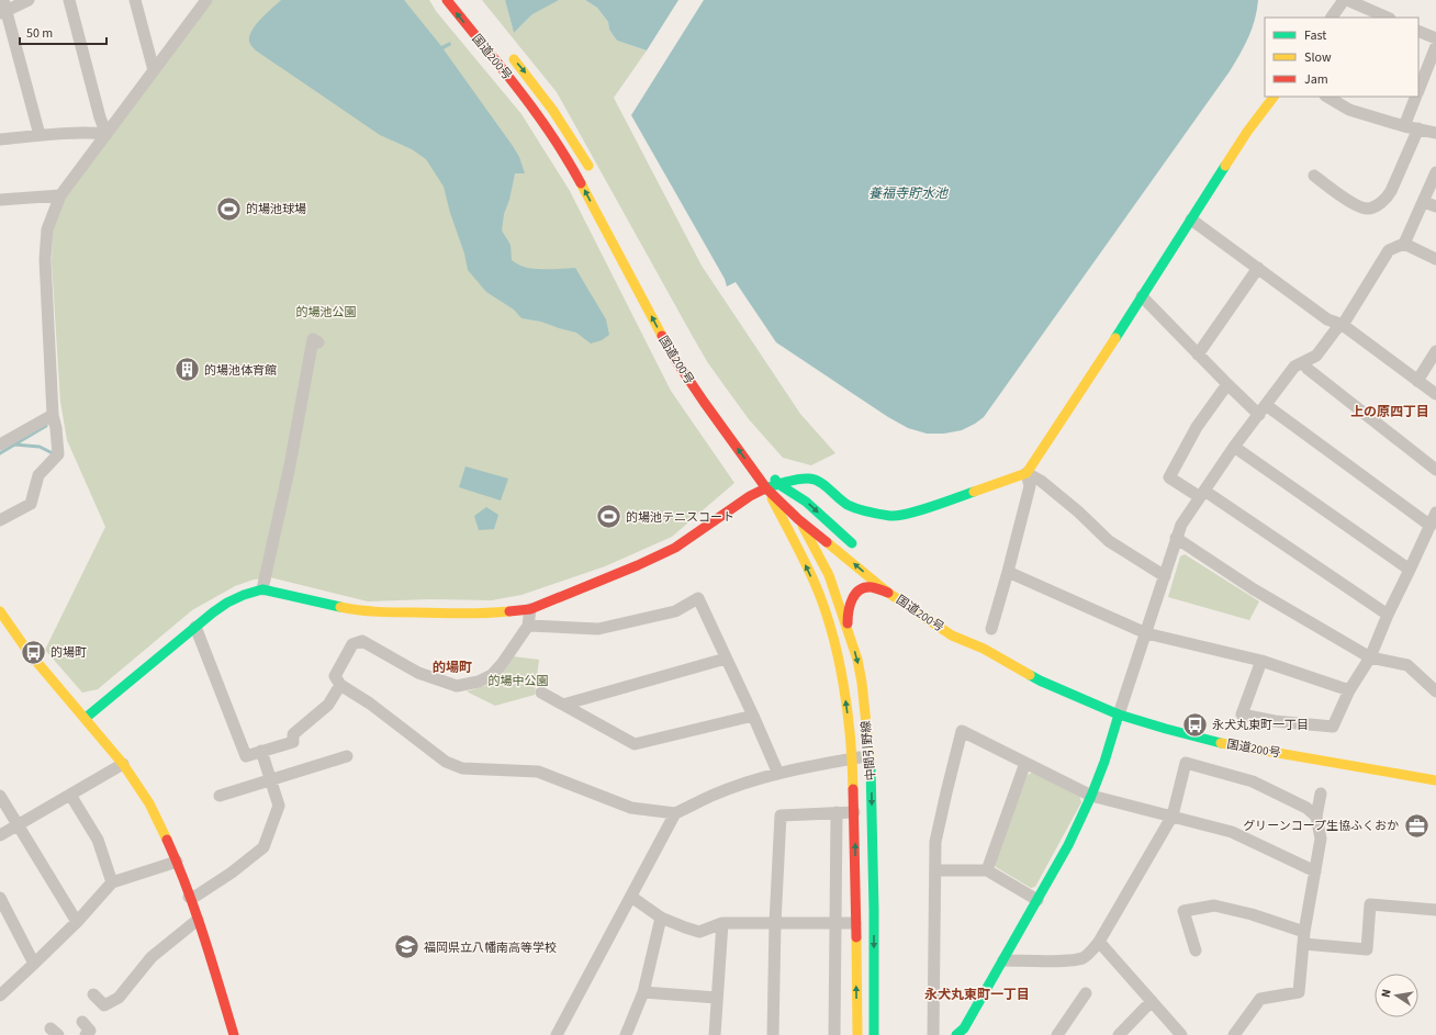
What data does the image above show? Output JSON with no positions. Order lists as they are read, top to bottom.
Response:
{
  "streets": {
    "main road": ["国道200号", "中間引野線"]
  },
  "crossings": [
    ["国道200号", "中間引野線"]
  ],
  "districts": ["上の原四丁目", "的場町", "永犬丸東町一丁目"],
  "water": ["養福寺貯水池"],
  "parks": ["的場池公園", "的場中公園"],
  "places": {
    "sports": ["的場池球場", "的場池テニスコート"],
    "building": ["的場池体育館"],
    "bus stop": ["的場町", "永犬丸東町一丁目"],
    "office": ["グリーンコープ生協ふくおか"],
    "school or university": ["福岡県立八幡南高等学校"]
  },
  "legend": ["Fast", "Slow", "Jam"],
  "scale_bar": "50 m",
  "north": "left"
}
